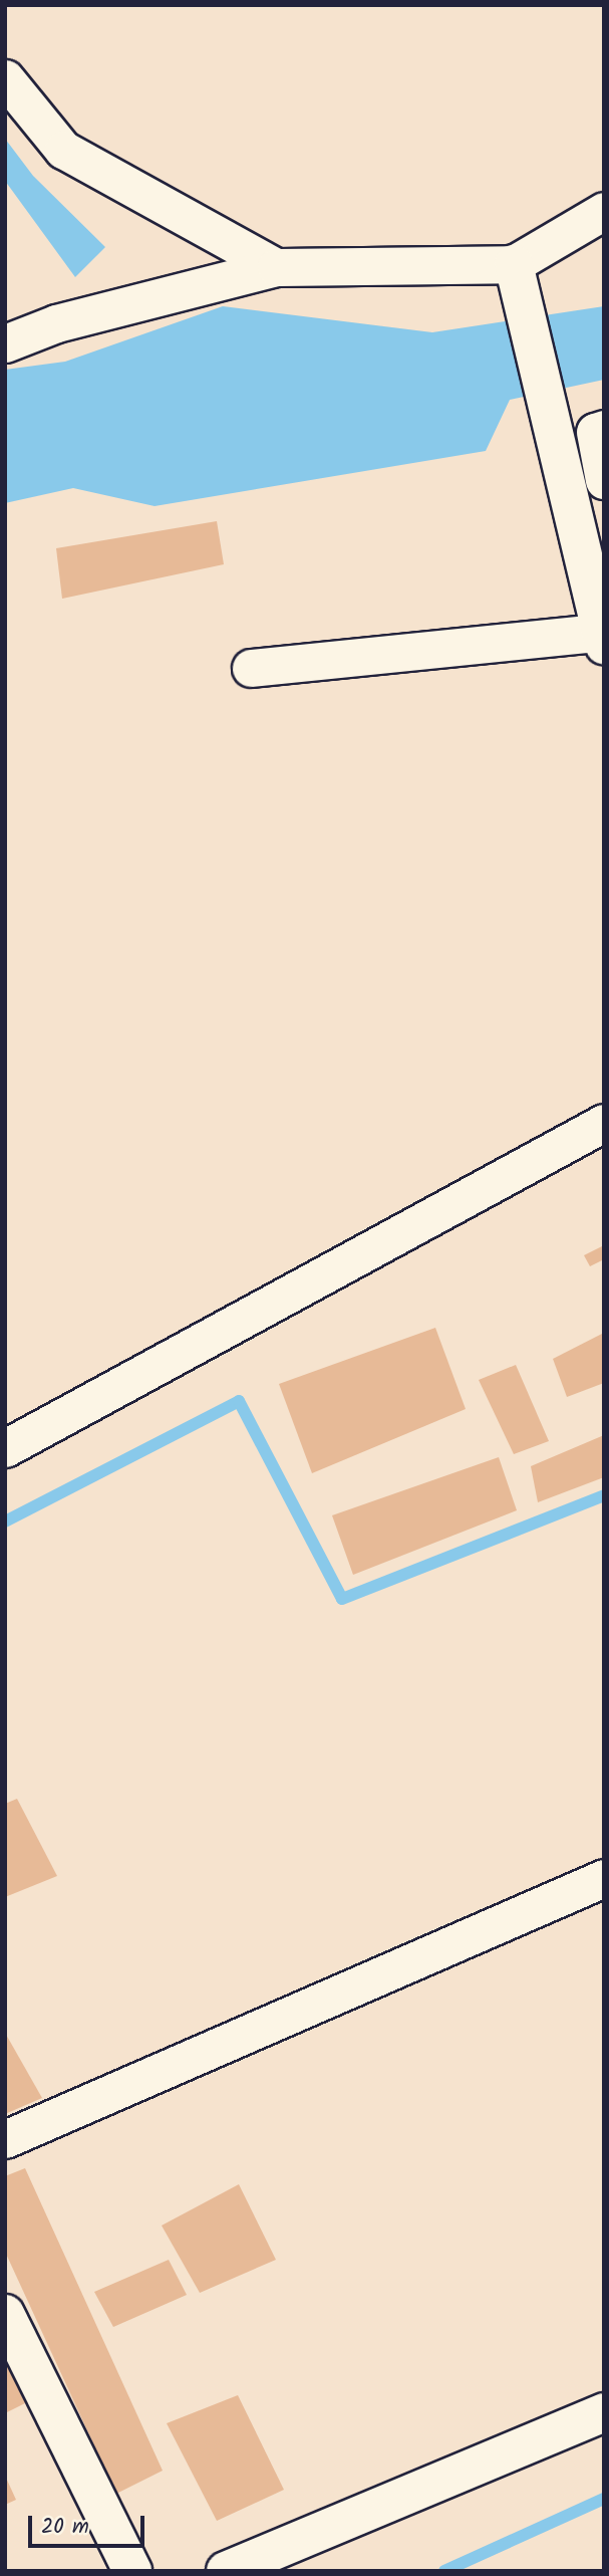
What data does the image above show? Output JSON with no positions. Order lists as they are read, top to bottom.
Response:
{
  "scale_bar": "20 m"
}
